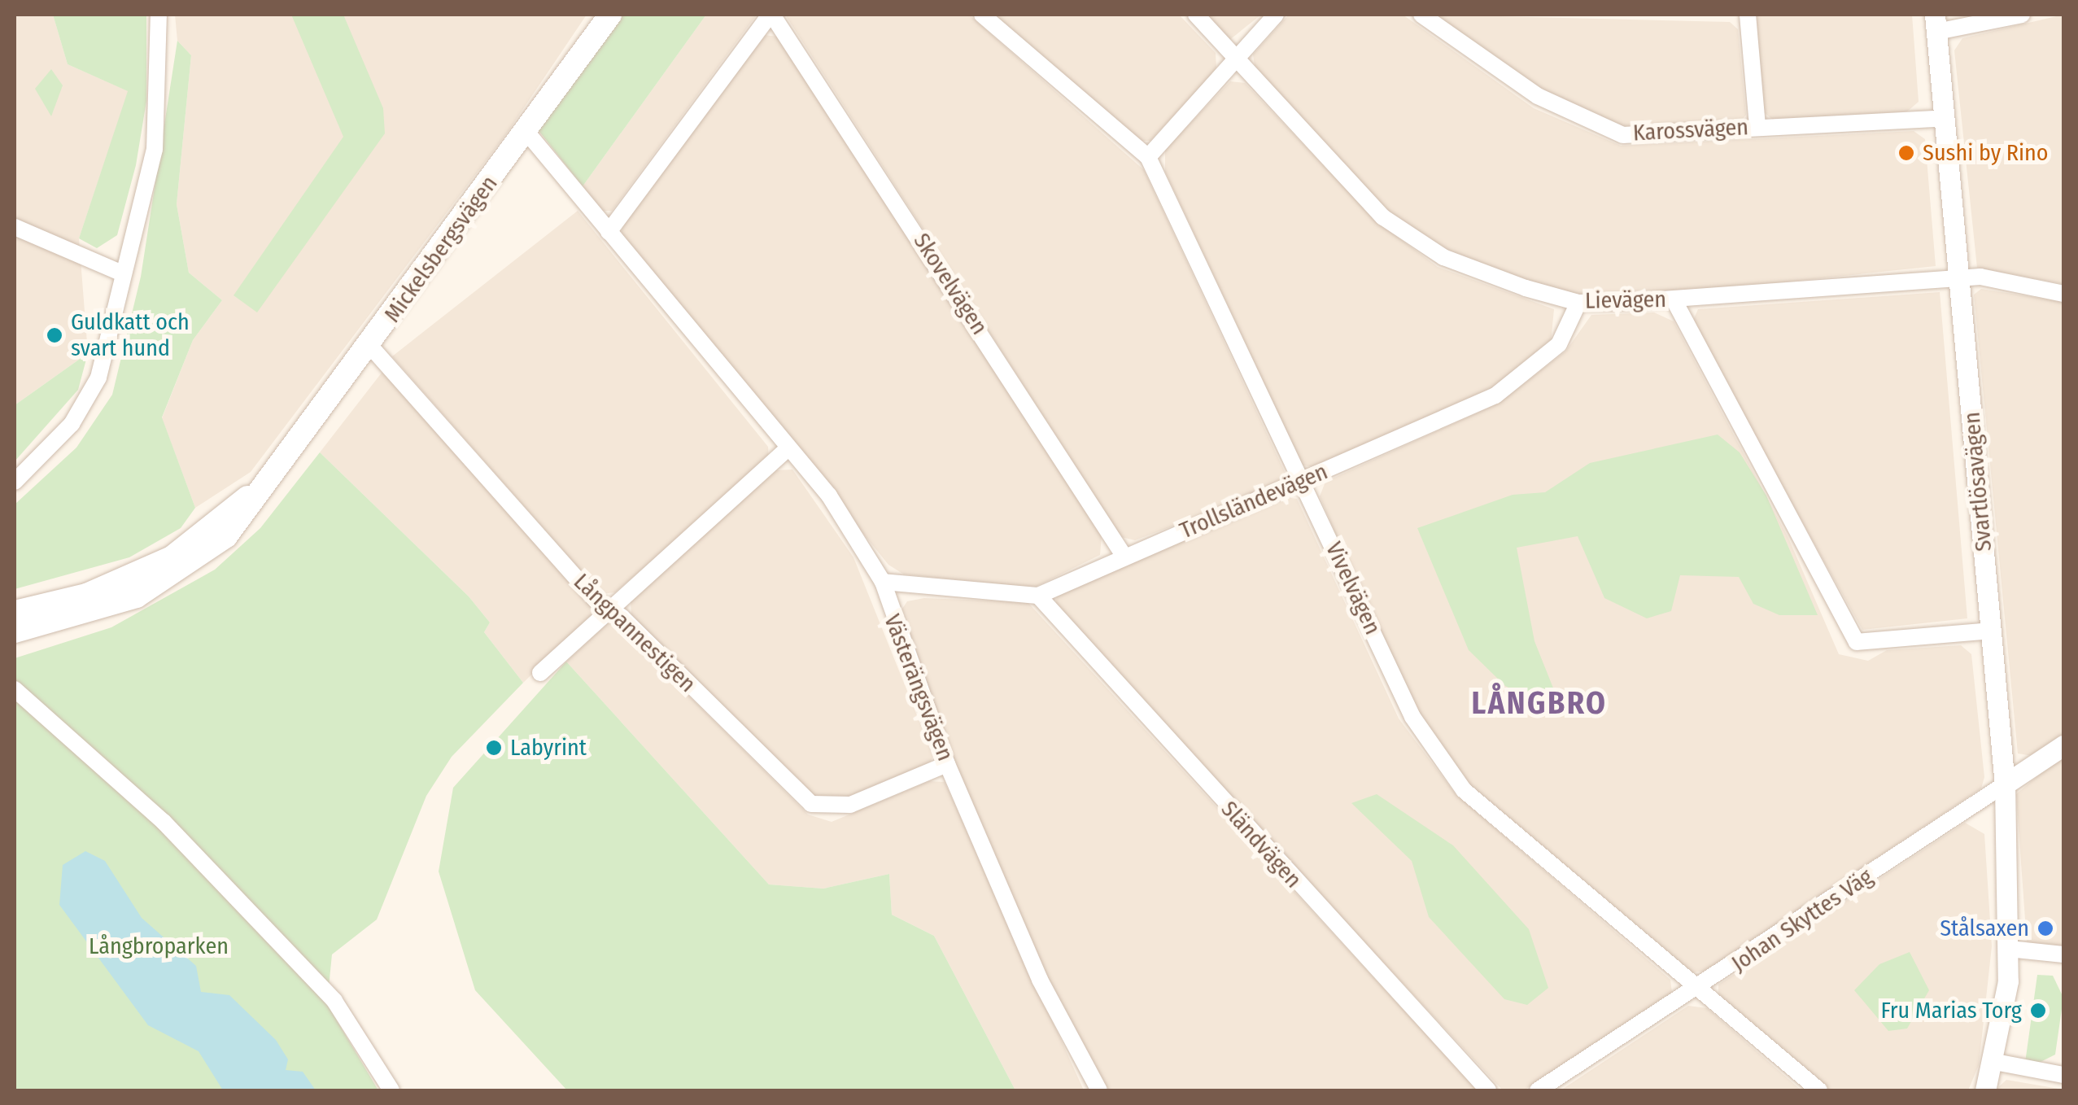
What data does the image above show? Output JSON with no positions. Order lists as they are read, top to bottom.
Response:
{
  "streets": {
    "main road": ["Mickelsbergsvägen"],
    "street": [
      "Karossvägen",
      "Skovelvägen",
      "Lievägen",
      "Svartlösavägen",
      "Trollsländevägen",
      "Vivelvägen",
      "Långpannestigen",
      "Västerängsvägen",
      "Sländvägen",
      "Johan Skyttes Väg"
    ]
  },
  "crossings": [
    ["Karossvägen", "Svartlösavägen"],
    ["Mickelsbergsvägen", "Långpannestigen"],
    ["Mickelsbergsvägen", "Västerängsvägen"],
    ["Skovelvägen", "Trollsländevägen"],
    ["Lievägen", "Svartlösavägen"],
    ["Lievägen", "Trollsländevägen"],
    ["Svartlösavägen", "Johan Skyttes Väg"],
    ["Trollsländevägen", "Vivelvägen"],
    ["Trollsländevägen", "Västerängsvägen"],
    ["Trollsländevägen", "Sländvägen"],
    ["Vivelvägen", "Johan Skyttes Väg"],
    ["Långpannestigen", "Västerängsvägen"]
  ],
  "districts": ["LÅNGBRO"],
  "parks": ["Långbroparken"],
  "places": [
    "Sushi by Rino",
    "Guldkatt och svart hund",
    "Labyrint",
    "Stålsaxen",
    "Fru Marias Torg"
  ]
}
